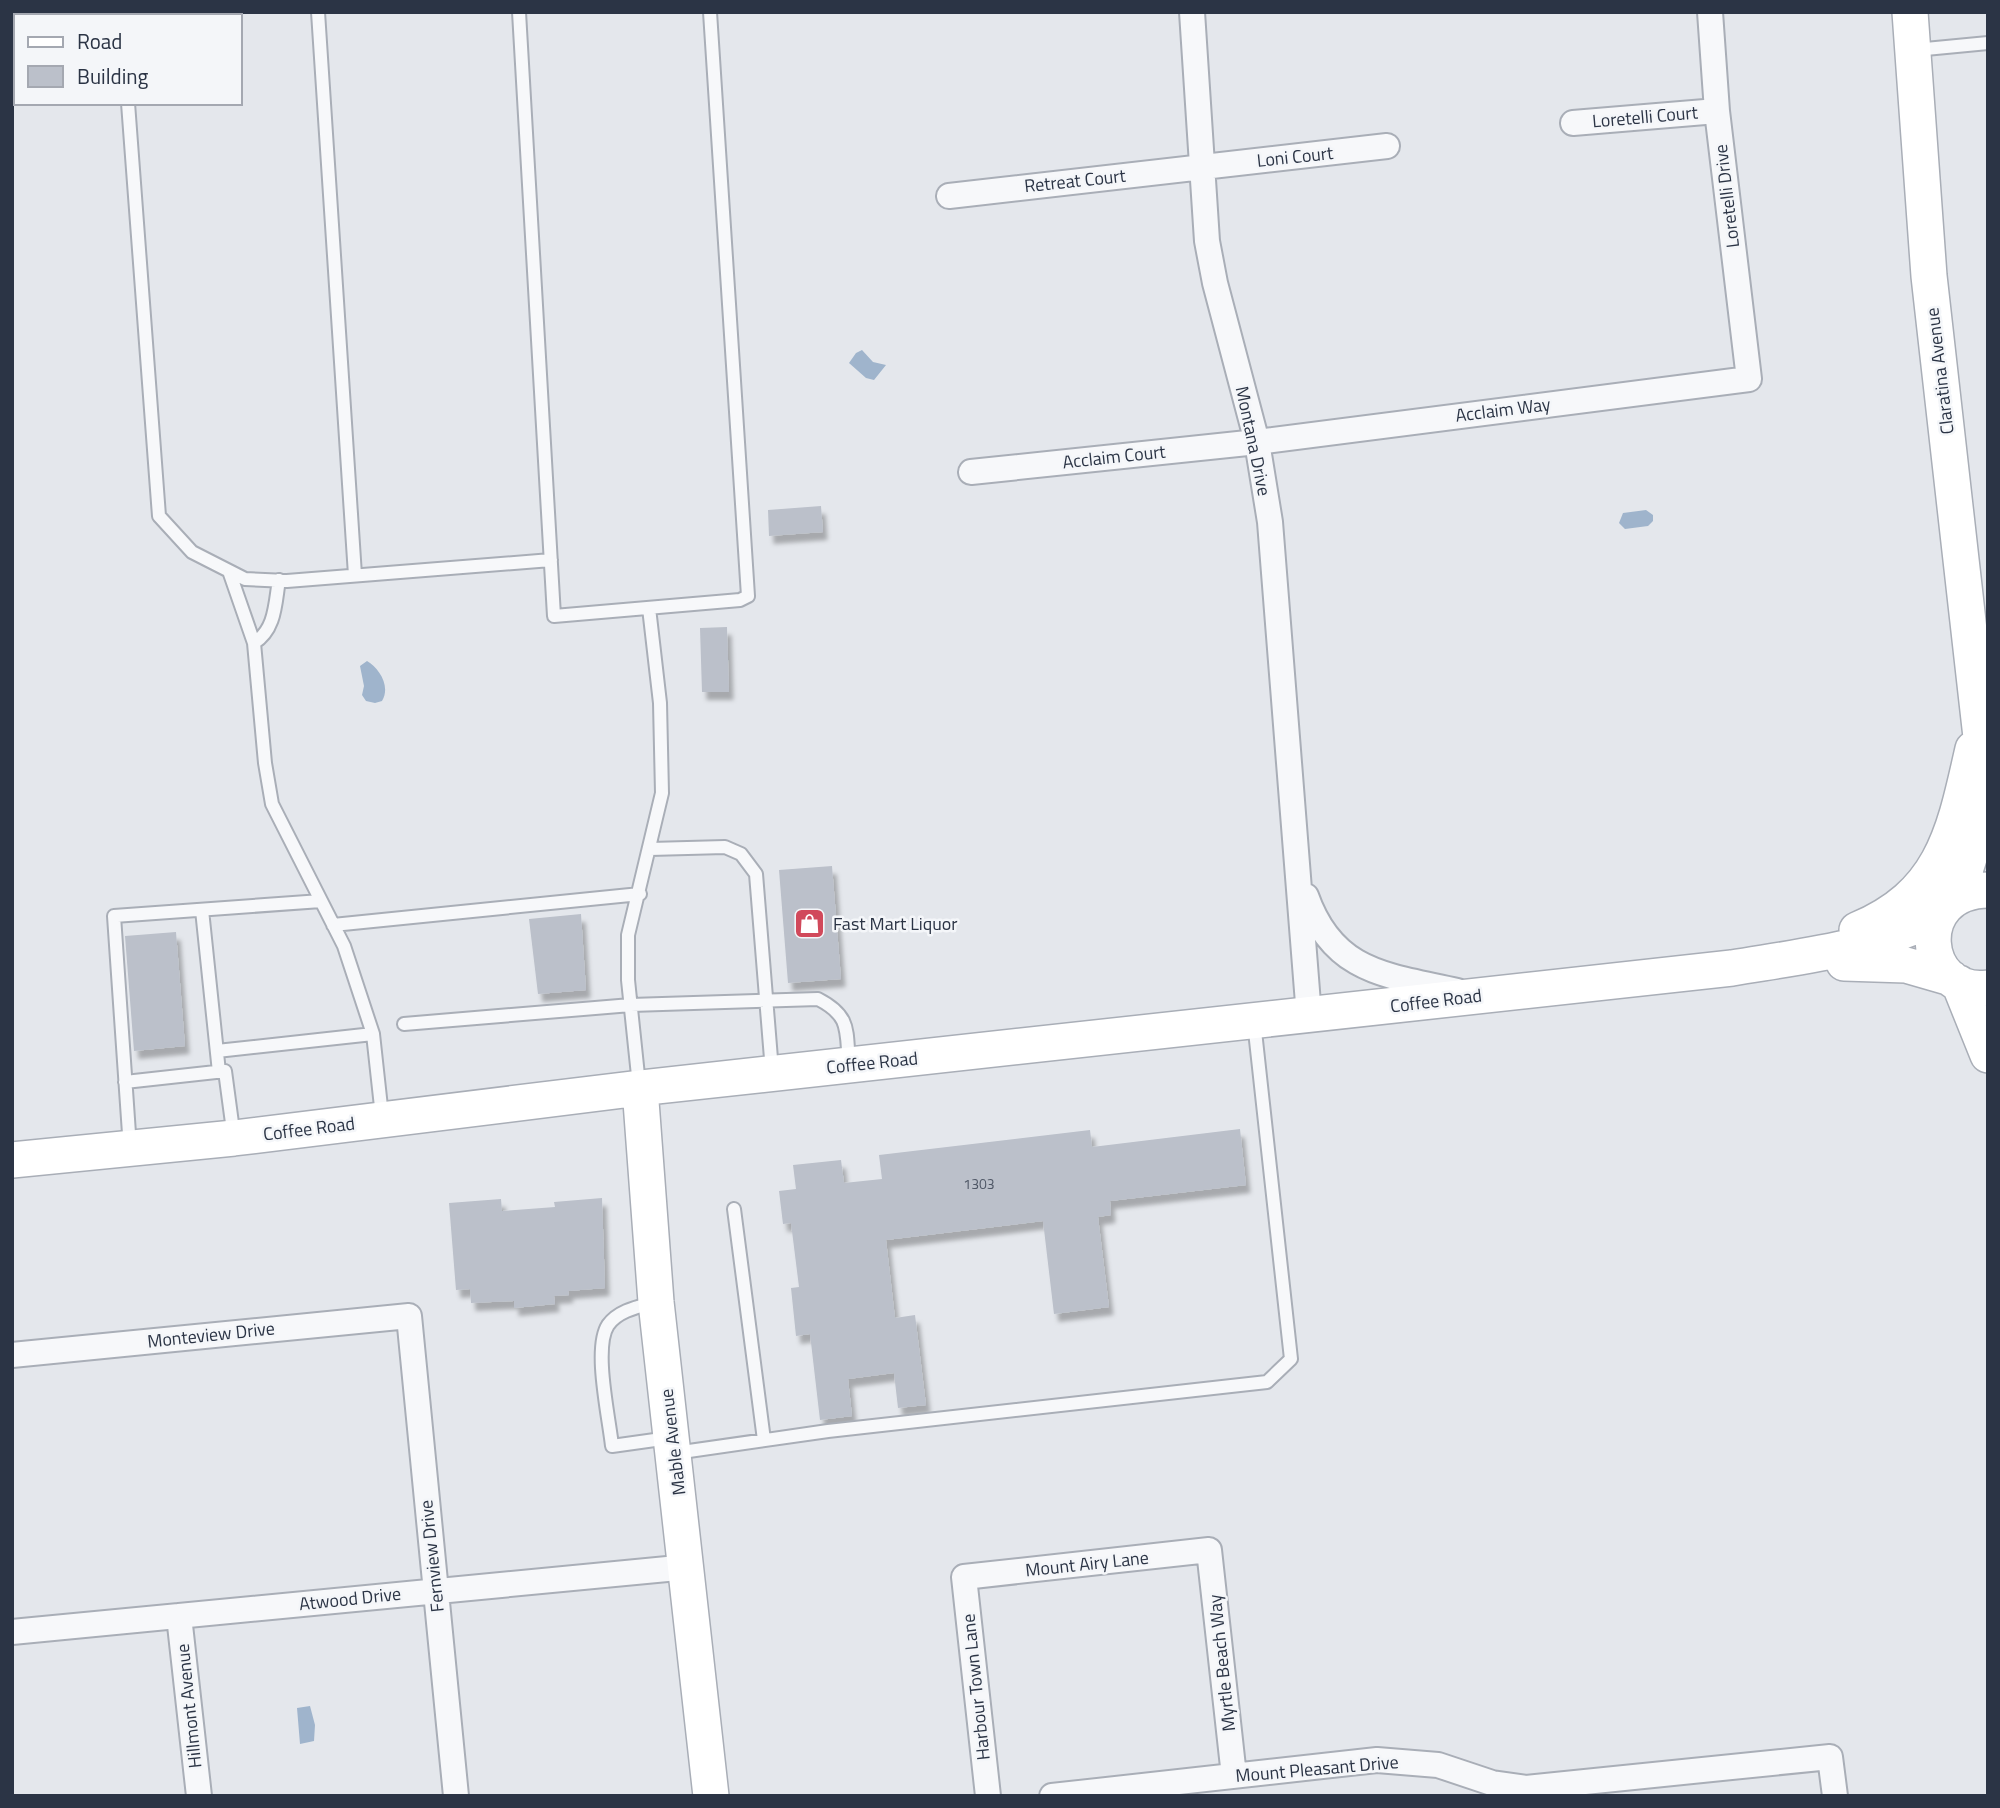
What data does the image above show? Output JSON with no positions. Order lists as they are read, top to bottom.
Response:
{
  "streets": {
    "main road": ["Claratina Avenue", "Coffee Road", "Mable Avenue"],
    "street": [
      "Loretelli Court",
      "Loni Court",
      "Retreat Court",
      "Loretelli Drive",
      "Acclaim Way",
      "Montana Drive",
      "Acclaim Court",
      "Monteview Drive",
      "Fernview Drive",
      "Mount Airy Lane",
      "Atwood Drive",
      "Myrtle Beach Way",
      "Harbour Town Lane",
      "Hillmont Avenue",
      "Mount Pleasant Drive"
    ]
  },
  "crossings": [
    ["Loretelli Court", "Loretelli Drive"],
    ["Loni Court", "Retreat Court"],
    ["Loni Court", "Montana Drive"],
    ["Retreat Court", "Montana Drive"],
    ["Loretelli Drive", "Acclaim Way"],
    ["Claratina Avenue", "Coffee Road"],
    ["Acclaim Way", "Montana Drive"],
    ["Acclaim Way", "Acclaim Court"],
    ["Montana Drive", "Acclaim Court"],
    ["Montana Drive", "Coffee Road"],
    ["Coffee Road", "Mable Avenue"],
    ["Monteview Drive", "Fernview Drive"],
    ["Mable Avenue", "Atwood Drive"],
    ["Fernview Drive", "Atwood Drive"],
    ["Mount Airy Lane", "Myrtle Beach Way"],
    ["Mount Airy Lane", "Harbour Town Lane"],
    ["Atwood Drive", "Hillmont Avenue"],
    ["Myrtle Beach Way", "Mount Pleasant Drive"]
  ],
  "places": {
    "shop": ["Fast Mart Liquor"]
  },
  "house_numbers": ["1303"],
  "legend": ["Road", "Building"]
}
